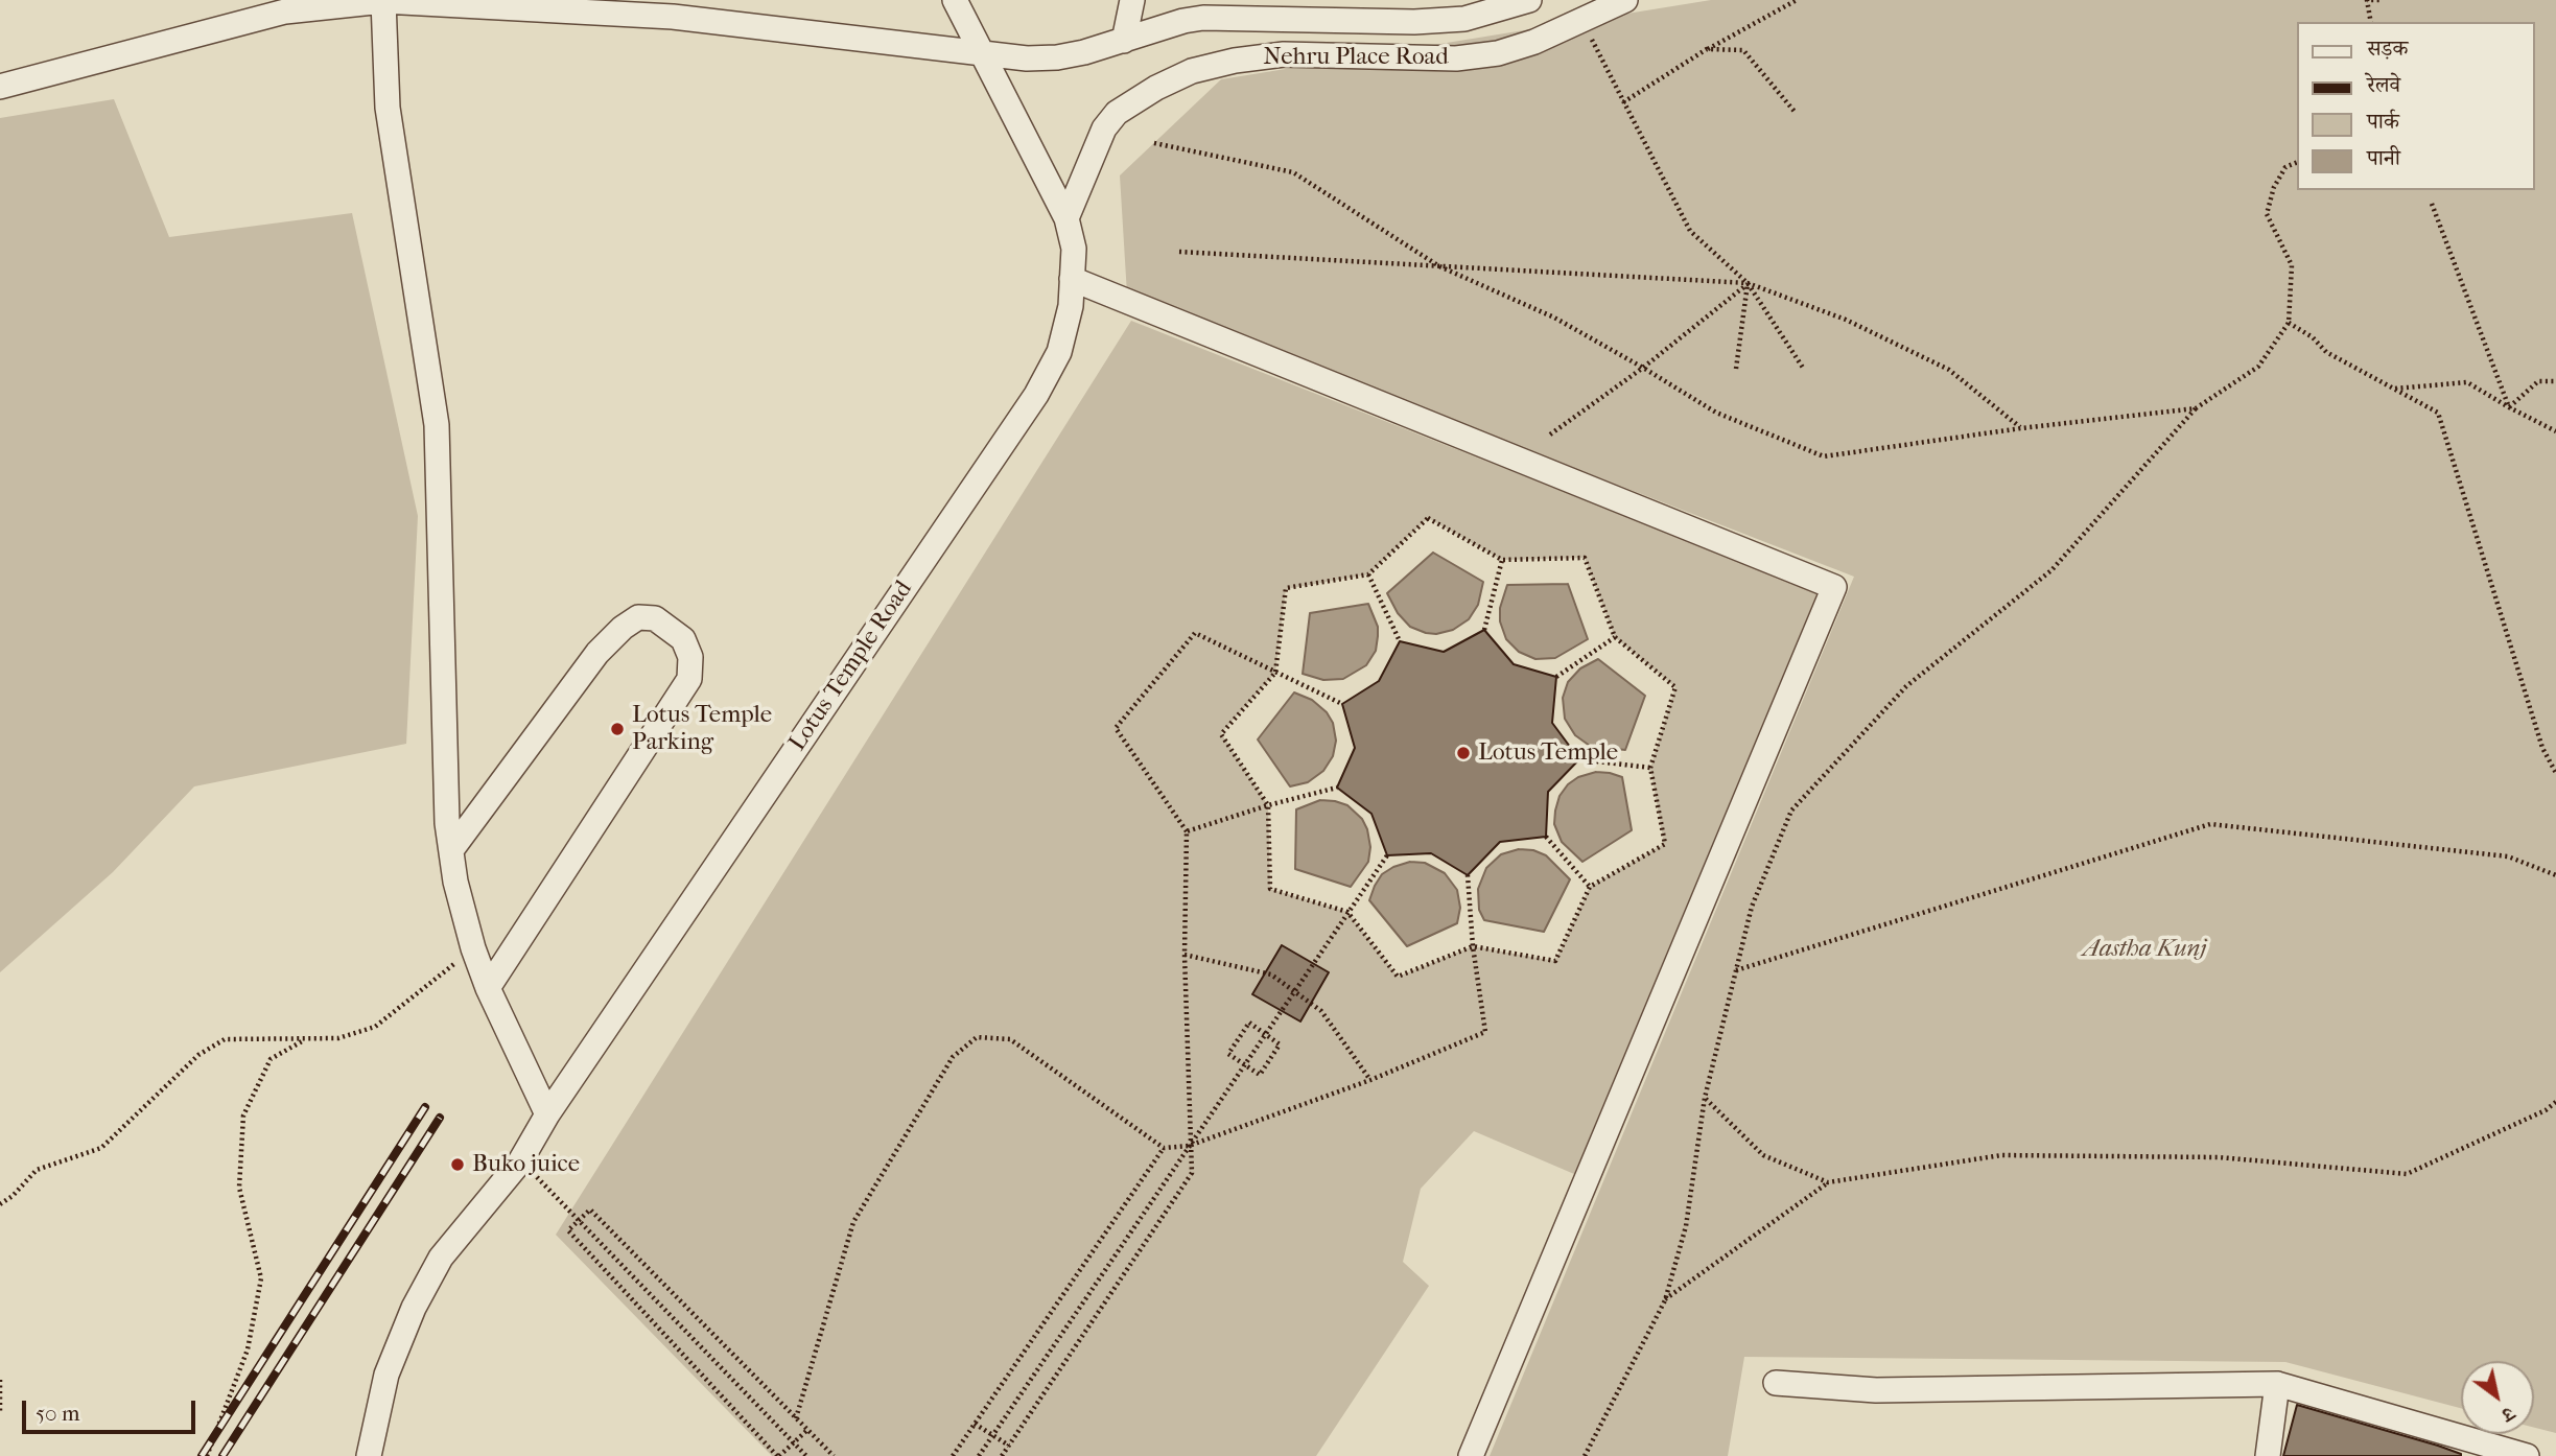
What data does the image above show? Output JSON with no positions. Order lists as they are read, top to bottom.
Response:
{
  "streets": {
    "street": ["Nehru Place Road", "Lotus Temple Road"]
  },
  "crossings": [
    ["Nehru Place Road", "Lotus Temple Road"]
  ],
  "parks": ["Aastha Kunj"],
  "places": ["Lotus Temple Parking", "Lotus Temple", "Buko juice"],
  "legend": [
    "सड़क",
    "रेलवे",
    "पार्क",
    "पानी"
  ],
  "scale_bar": "50 m",
  "north": "bottom right"
}
